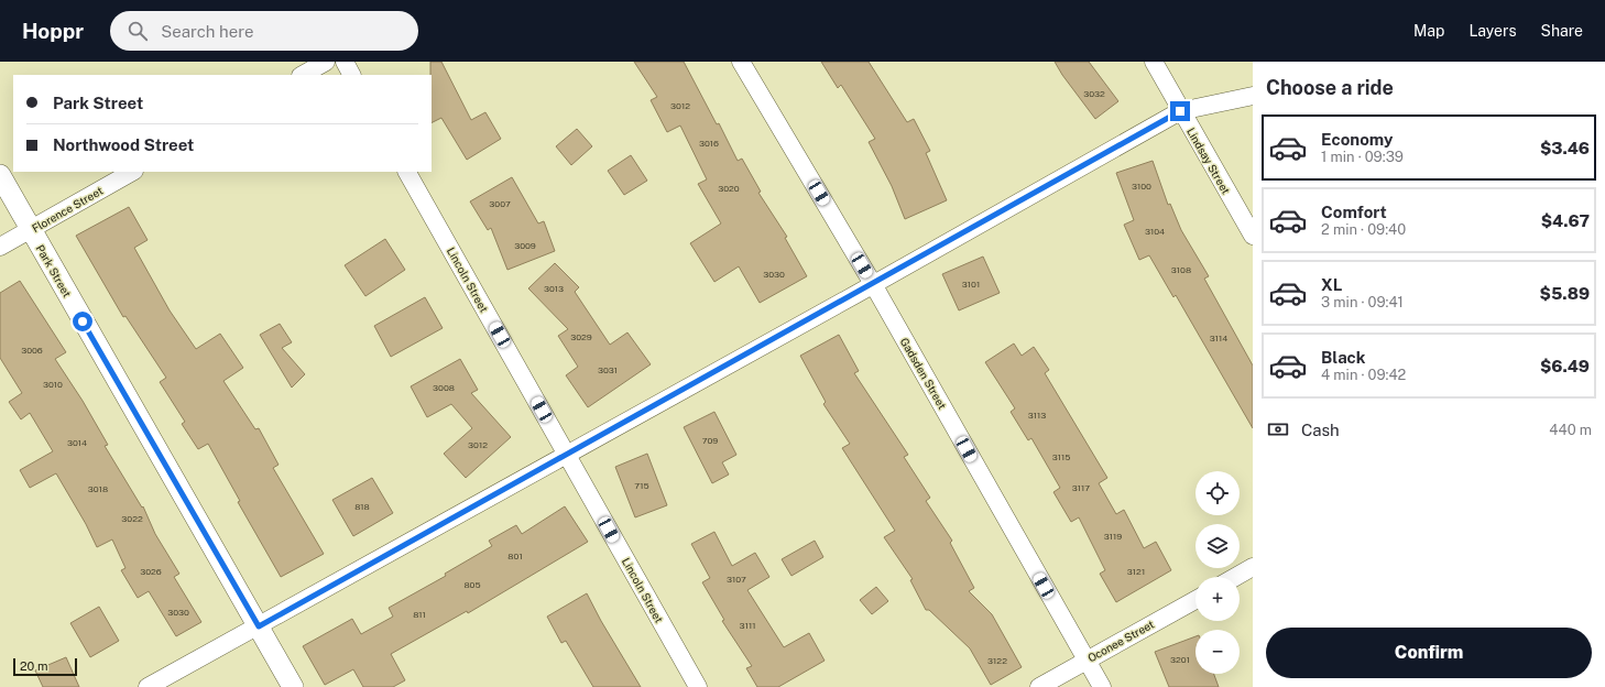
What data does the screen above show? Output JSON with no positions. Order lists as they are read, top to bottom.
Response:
{
  "streets": {
    "street": [
      "Lindsay Street",
      "Florence Street",
      "Park Street",
      "Lincoln Street",
      "Gadsden Street",
      "Oconee Street"
    ]
  },
  "crossings": [
    ["Florence Street", "Park Street"],
    ["Gadsden Street", "Oconee Street"]
  ],
  "house_numbers": [
    "3032",
    "3012",
    "3016",
    "3100",
    "3020",
    "3007",
    "3104",
    "3009",
    "3108",
    "3030",
    "3101",
    "3013",
    "3029",
    "3114",
    "3006",
    "3031",
    "3010",
    "3008",
    "3113",
    "709",
    "3014",
    "3012",
    "3115",
    "715",
    "3117",
    "3018",
    "818",
    "3022",
    "3119",
    "801",
    "3026",
    "3121",
    "3107",
    "805",
    "3030",
    "811",
    "3111",
    "3201",
    "3122"
  ],
  "scale_bar": "20 m",
  "page": {
    "header": "Hoppr",
    "search": "Search here",
    "nav": ["Map", "Layers", "Share"],
    "heading": "Choose a ride",
    "banner": ["Park Street", "Northwood Street"],
    "list": [
      {
        "name": "Economy",
        "note": "1 min · 09:39",
        "value": "$3.46"
      },
      {
        "name": "Comfort",
        "note": "2 min · 09:40",
        "value": "$4.67"
      },
      {
        "name": "XL",
        "note": "3 min · 09:41",
        "value": "$5.89"
      },
      {
        "name": "Black",
        "note": "4 min · 09:42",
        "value": "$6.49"
      }
    ],
    "pay": ["Cash", "440 m"],
    "map_buttons": ["+", "−"],
    "buttons": "Confirm",
    "scale": "20 m"
  }
}
